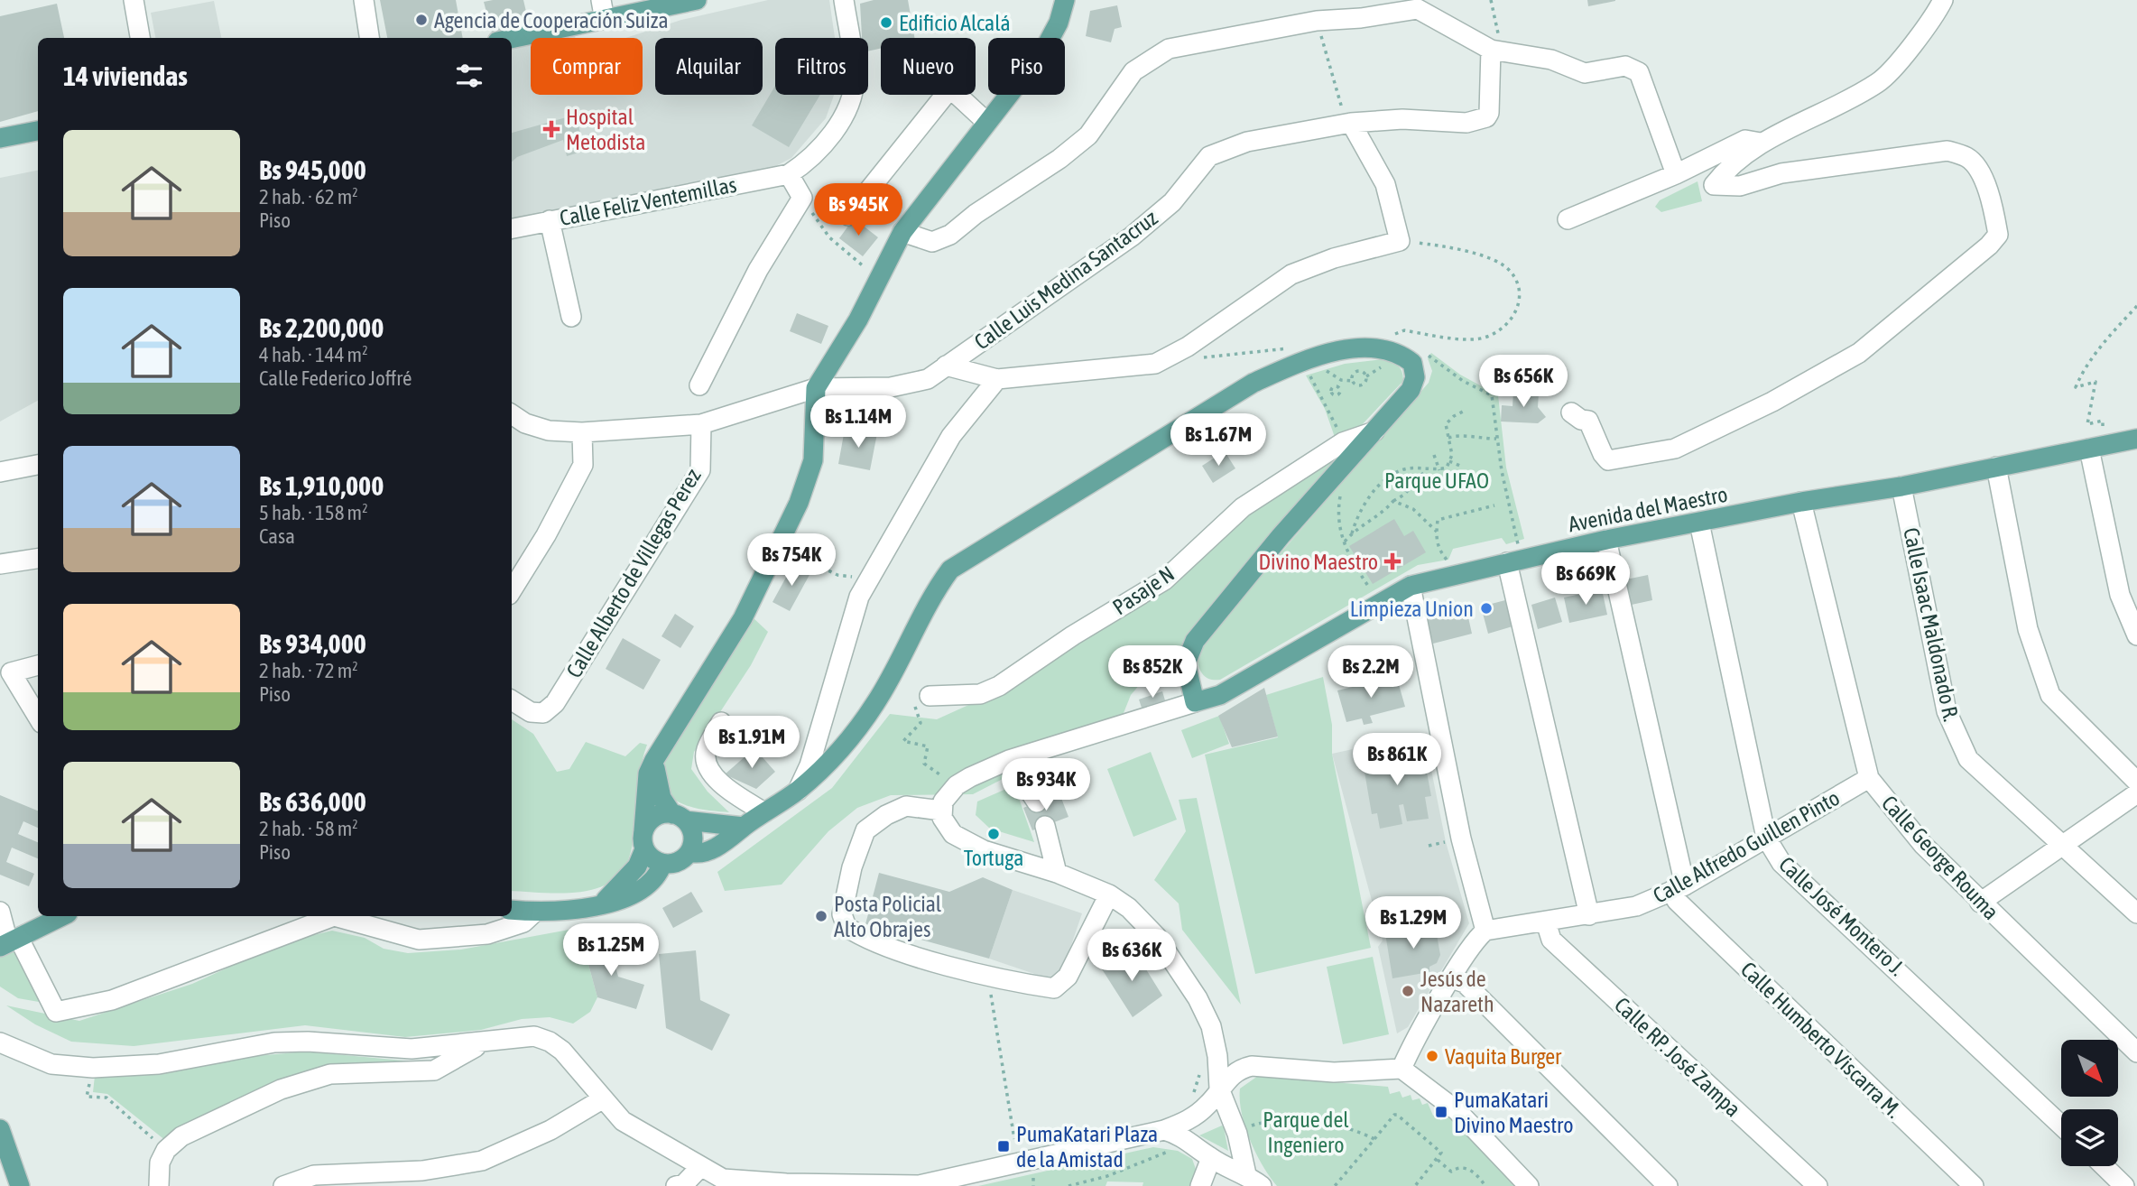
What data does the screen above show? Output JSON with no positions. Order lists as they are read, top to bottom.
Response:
{
  "streets": {
    "main road": ["Avenida del Maestro"],
    "street": [
      "Calle Feliz Ventemillas",
      "Calle Luis Medina Santacruz",
      "Calle Alberto de Villegas Perez",
      "Pasaje N",
      "Calle Isaac Maldonado R.",
      "Calle Alfredo Guillen Pinto",
      "Calle George Rouma",
      "Calle José Montero J.",
      "Calle Humberto Viscarra M.",
      "Calle RP. José Zampa"
    ]
  },
  "crossings": [
    ["Calle Luis Medina Santacruz", "Calle Alberto de Villegas Perez"],
    ["Avenida del Maestro", "Calle Isaac Maldonado R."],
    ["Avenida del Maestro", "Calle George Rouma"],
    ["Avenida del Maestro", "Calle José Montero J."],
    ["Avenida del Maestro", "Calle Humberto Viscarra M."],
    ["Calle Alfredo Guillen Pinto", "Calle George Rouma"],
    ["Calle Alfredo Guillen Pinto", "Calle José Montero J."],
    ["Calle Alfredo Guillen Pinto", "Calle Humberto Viscarra M."],
    ["Calle Alfredo Guillen Pinto", "Calle RP. José Zampa"]
  ],
  "parks": ["Parque UFAO", "Parque del Ingeniero"],
  "places": {
    "other": [
      "Agencia de Cooperación Suiza",
      "Edificio Alcalá",
      "Limpieza Union",
      "Tortuga",
      "Posta Policial Alto Obrajes",
      "Jesús de Nazareth",
      "Vaquita Burger"
    ],
    "health": ["Hospital Metodista", "Divino Maestro"],
    "transit": ["PumaKatari Divino Maestro", "PumaKatari Plaza de la Amistad"]
  },
  "north": "bottom right",
  "page": {
    "chip": [
      "Comprar",
      "Alquilar",
      "Filtros",
      "Nuevo",
      "Piso"
    ],
    "heading": "14 viviendas",
    "list": [
      {
        "name": "Bs 945,000",
        "note": "2 hab. · 62 m² · Piso"
      },
      {
        "name": "Bs 2,200,000",
        "note": "4 hab. · 144 m² · Calle Federico Joffré"
      },
      {
        "name": "Bs 1,910,000",
        "note": "5 hab. · 158 m² · Casa"
      },
      {
        "name": "Bs 934,000",
        "note": "2 hab. · 72 m² · Piso"
      },
      {
        "name": "Bs 636,000",
        "note": "2 hab. · 58 m² · Piso"
      }
    ],
    "price": [
      "Bs 945K",
      "Bs 656K",
      "Bs 1.14M",
      "Bs 1.67M",
      "Bs 754K",
      "Bs 669K",
      "Bs 852K",
      "Bs 2.2M",
      "Bs 1.91M",
      "Bs 861K",
      "Bs 934K",
      "Bs 1.29M",
      "Bs 1.25M",
      "Bs 636K"
    ]
  }
}
